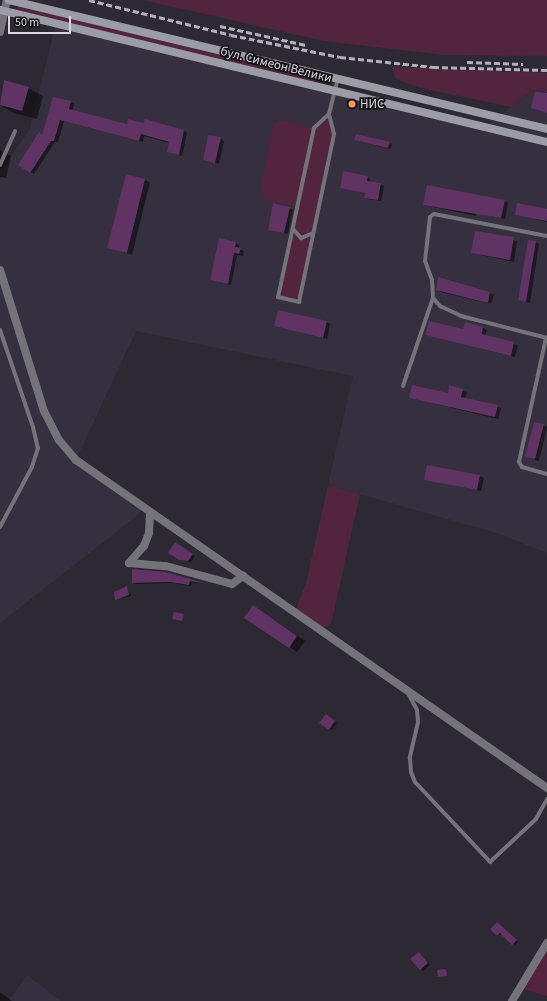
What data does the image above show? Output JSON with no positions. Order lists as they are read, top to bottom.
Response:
{
  "streets": {
    "main road": ["бул. Симеон Велики"]
  },
  "places": ["НИС"],
  "scale_bar": "50 m"
}
